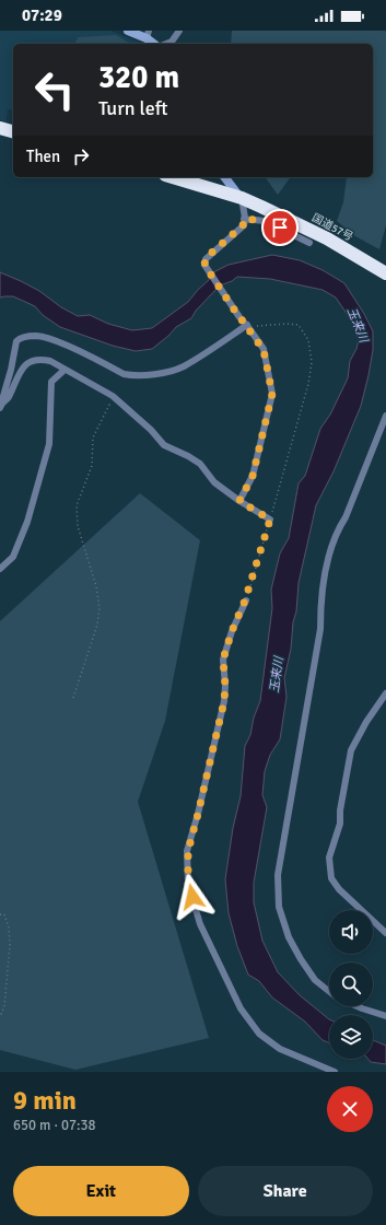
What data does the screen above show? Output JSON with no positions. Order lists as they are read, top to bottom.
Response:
{
  "streets": {
    "highway": ["国道57号"]
  },
  "water": ["玉来川"],
  "page": {
    "status": "07:29",
    "turn": ["320 m", "Turn left"],
    "then": "Then",
    "heading": ["9 min", "650 m · 07:38"],
    "buttons": ["Exit", "Share"]
  }
}
